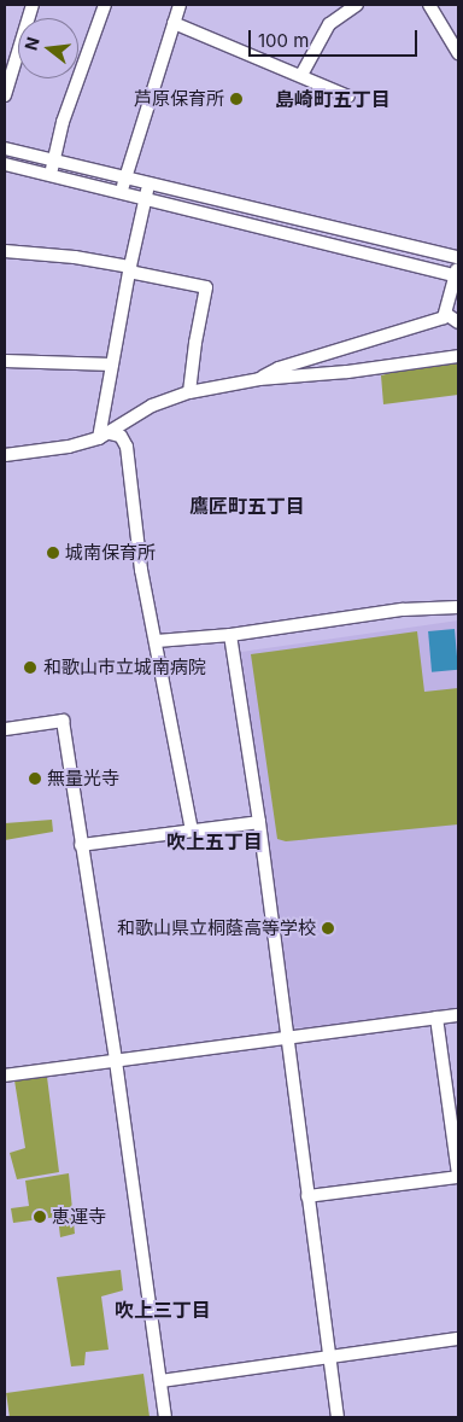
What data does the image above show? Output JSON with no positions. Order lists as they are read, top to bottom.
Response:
{
  "districts": [
    "島崎町五丁目",
    "鷹匠町五丁目",
    "吹上五丁目",
    "吹上三丁目"
  ],
  "places": [
    "芦原保育所",
    "城南保育所",
    "和歌山市立城南病院",
    "無量光寺",
    "和歌山県立桐蔭高等学校",
    "恵運寺"
  ],
  "scale_bar": "100 m",
  "north": "left"
}
